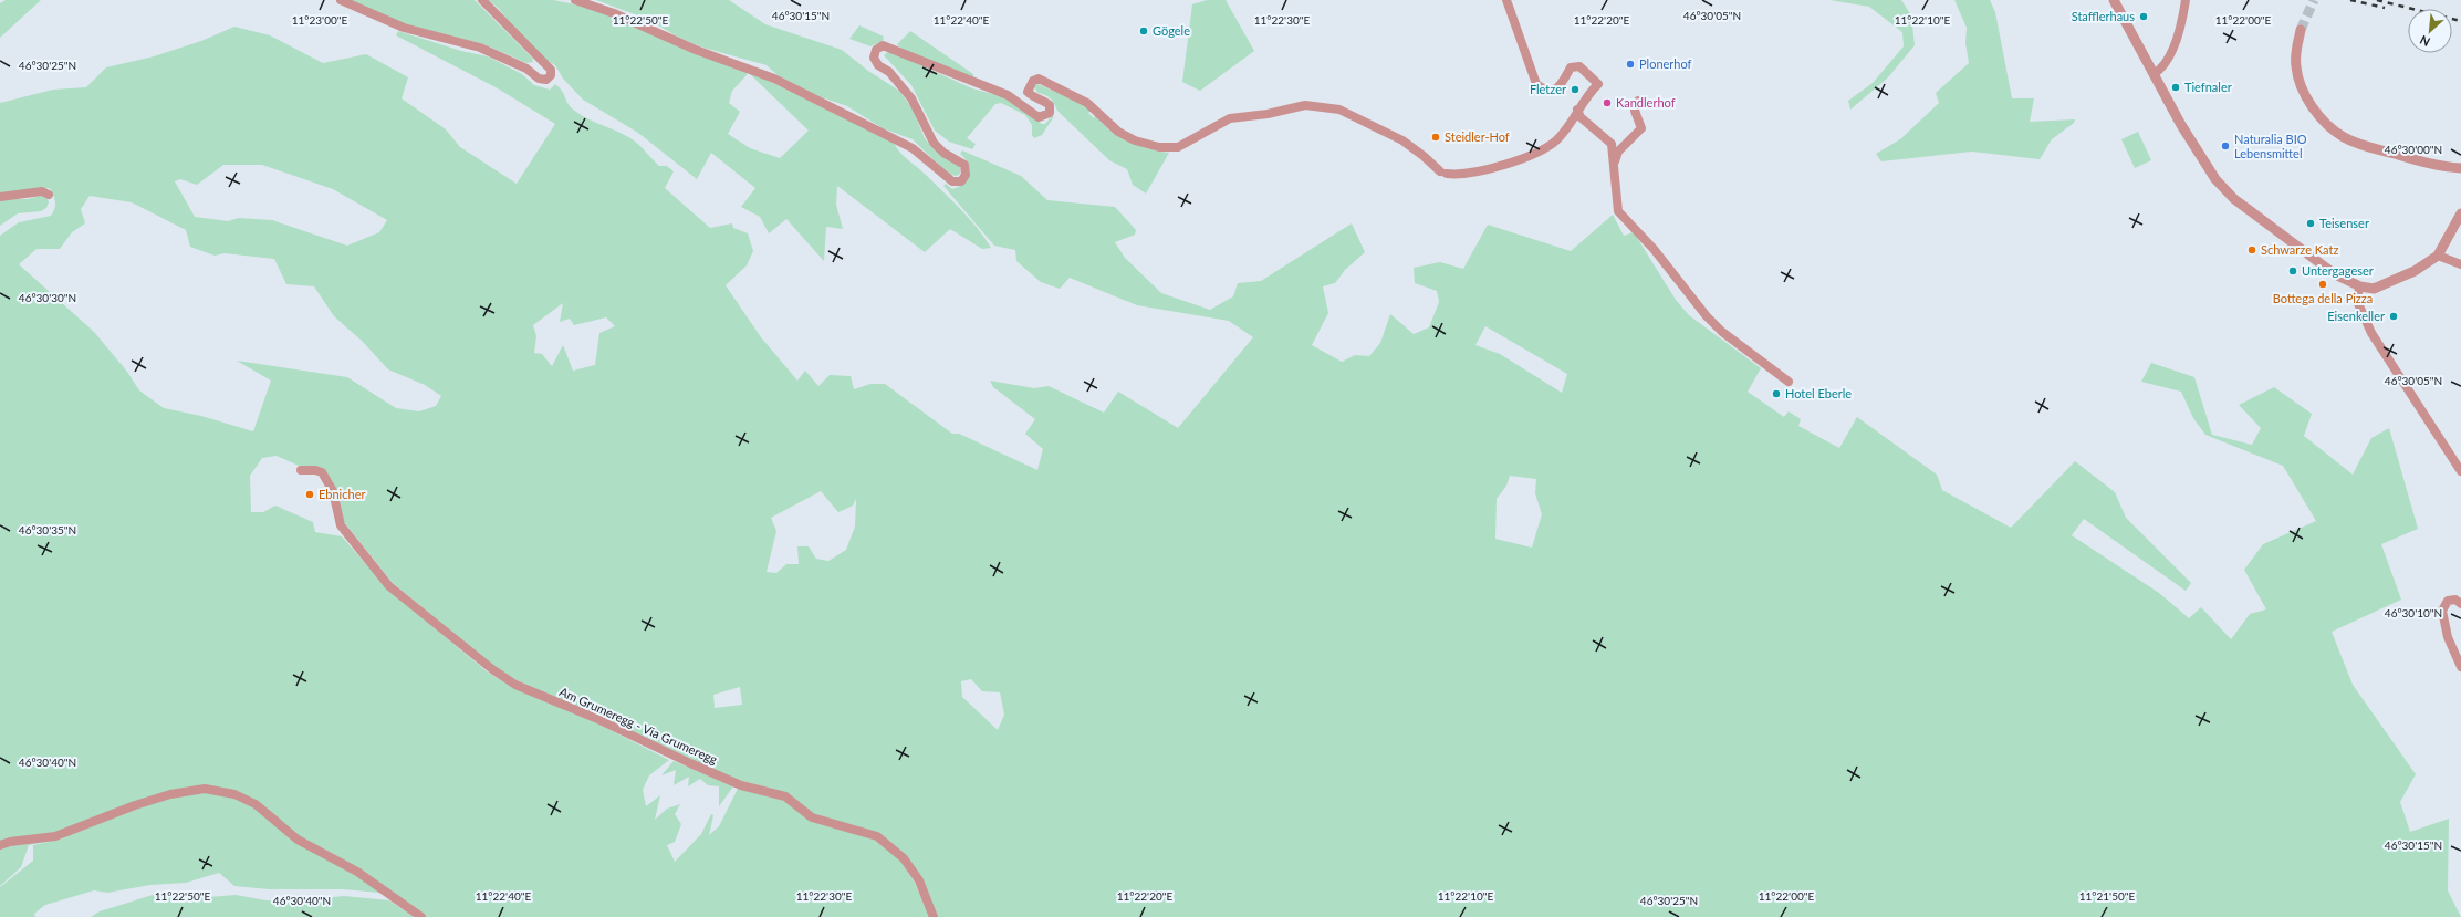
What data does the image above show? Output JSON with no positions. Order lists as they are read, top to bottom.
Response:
{
  "streets": {
    "street": ["Am Grumeregg - Via Grumeregg"]
  },
  "places": [
    "Stafflerhaus",
    "Gögele",
    "Plonerhof",
    "Tiefnaler",
    "Fletzer",
    "Kandlerhof",
    "Steidler-Hof",
    "Naturalia BIO Lebensmittel",
    "Teisenser",
    "Schwarze Katz",
    "Untergageser",
    "Bottega della Pizza",
    "Eisenkeller",
    "Hotel Eberle",
    "Ebnicher"
  ],
  "north": "bottom left",
  "coordinates": [
    "46°30'15\"N",
    "46°30'05\"N",
    "11°23'00\"E",
    "11°22'50\"E",
    "11°22'40\"E",
    "11°22'30\"E",
    "11°22'20\"E",
    "11°22'10\"E",
    "11°22'00\"E",
    "46°30'25\"N",
    "46°30'00\"N",
    "46°30'30\"N",
    "46°30'35\"N",
    "46°30'10\"N",
    "46°30'40\"N",
    "11°21'50\"E"
  ]
}
